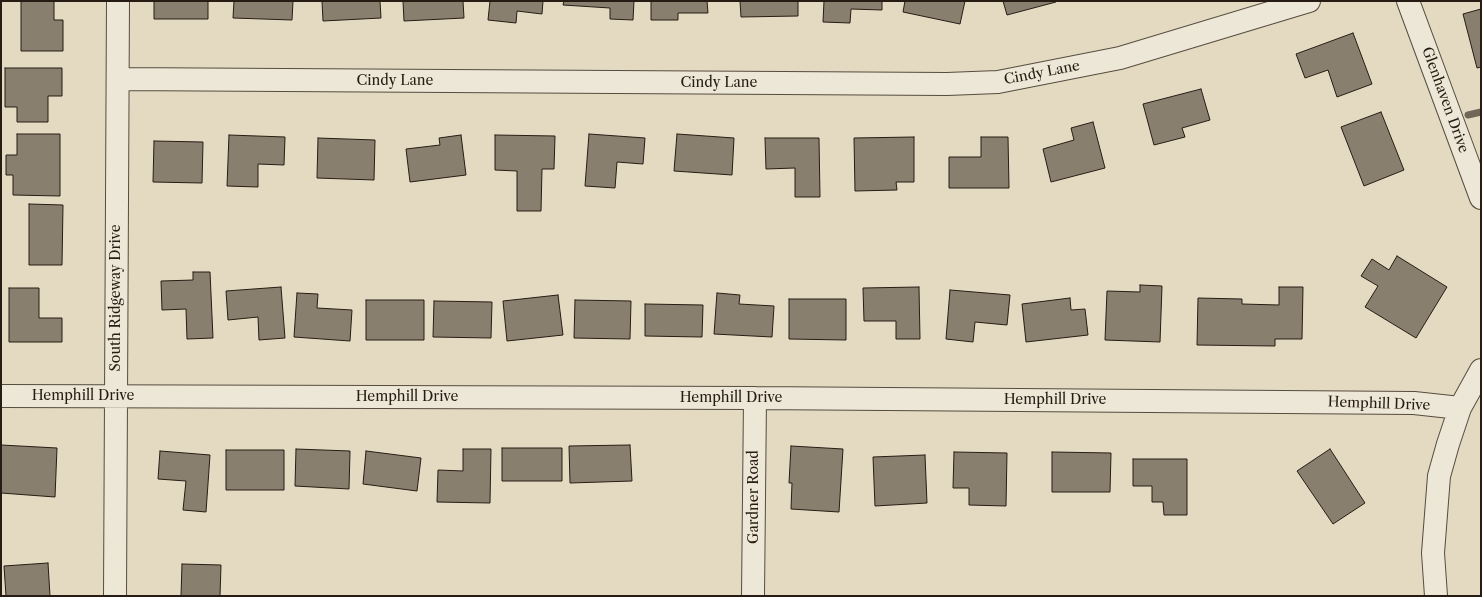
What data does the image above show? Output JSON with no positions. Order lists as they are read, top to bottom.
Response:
{
  "streets": {
    "street": [
      "Cindy Lane",
      "Glenhaven Drive",
      "South Ridgeway Drive",
      "Hemphill Drive",
      "Gardner Road"
    ]
  },
  "crossings": [
    ["Cindy Lane", "South Ridgeway Drive"],
    ["South Ridgeway Drive", "Hemphill Drive"],
    ["Hemphill Drive", "Gardner Road"]
  ]
}
